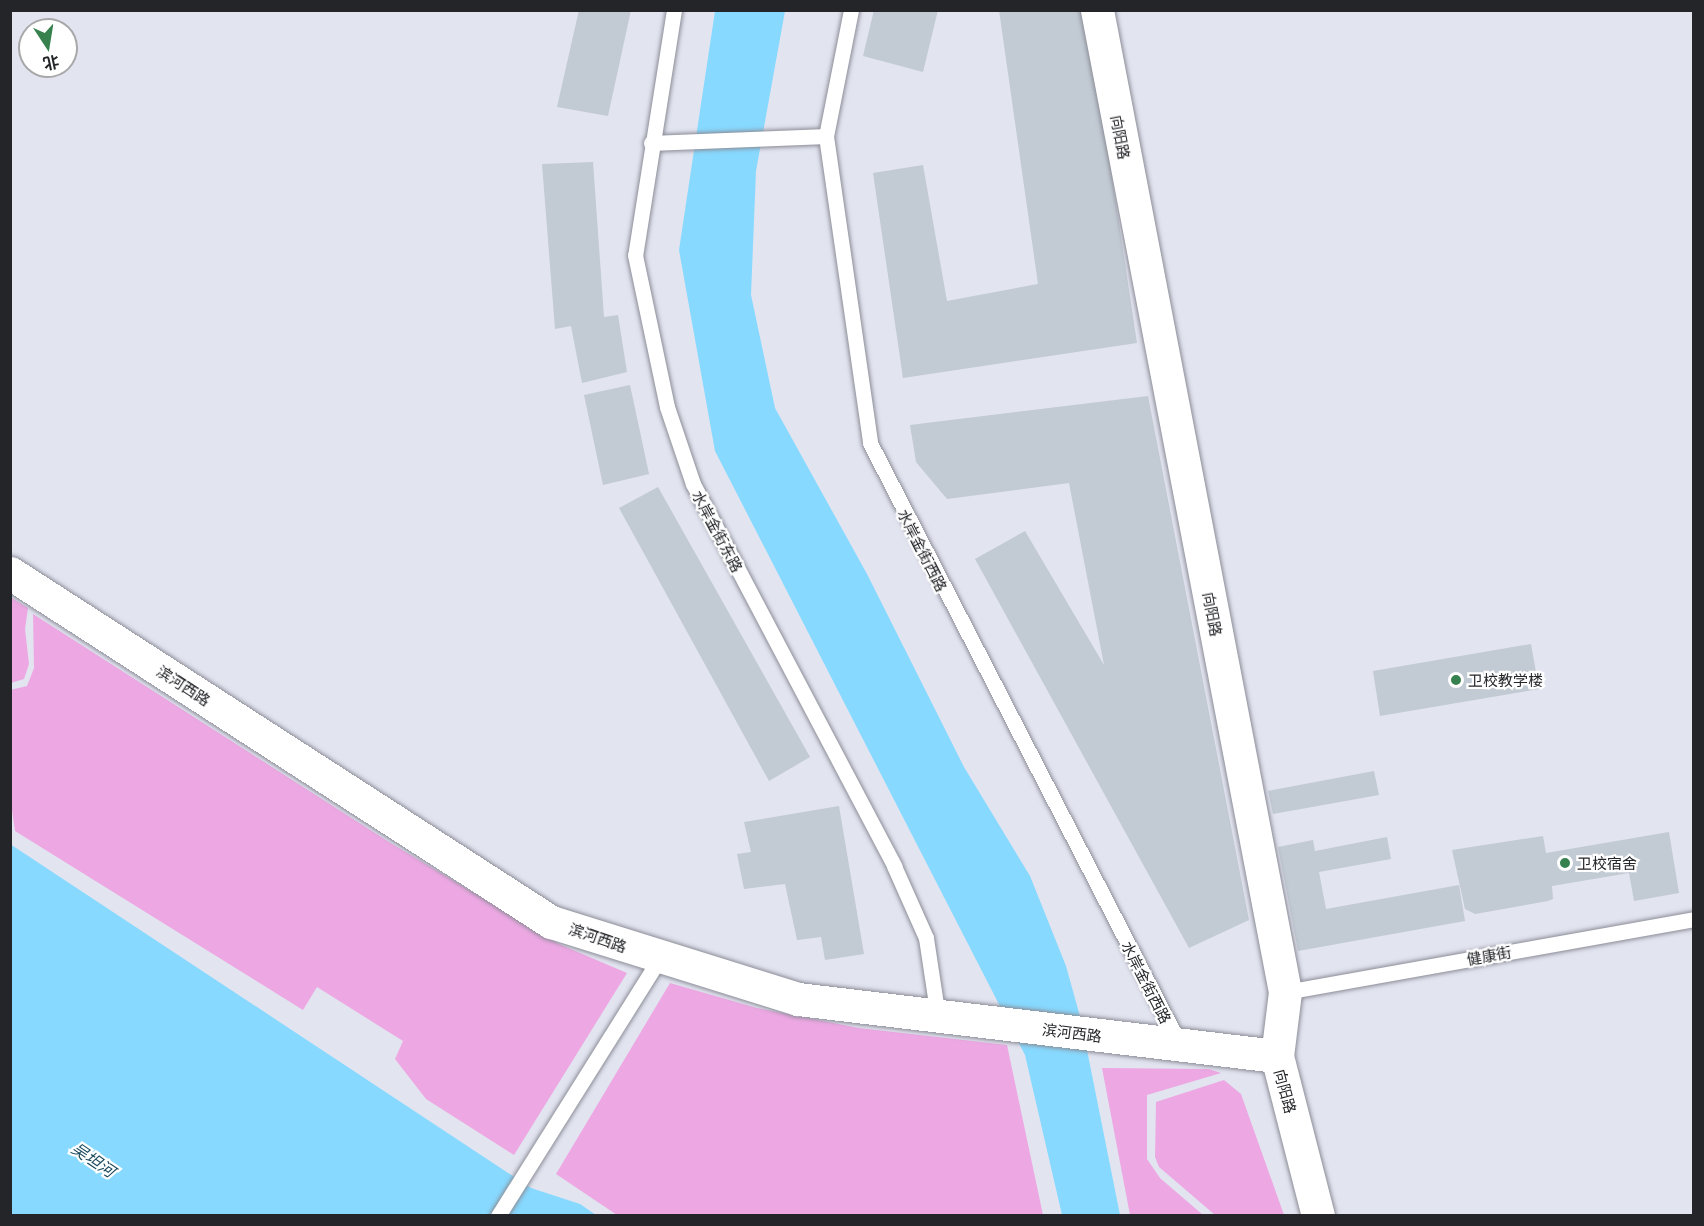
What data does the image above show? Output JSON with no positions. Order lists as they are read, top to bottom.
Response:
{
  "streets": {
    "street": ["向阳路", "滨河西路"],
    "lane": ["水岸金街东路", "水岸金街西路", "健康街"]
  },
  "crossings": [
    ["向阳路", "滨河西路"],
    ["向阳路", "健康街"],
    ["水岸金街东路", "滨河西路"],
    ["水岸金街西路", "滨河西路"]
  ],
  "water": ["吴坦河"],
  "places": ["卫校教学楼", "卫校宿舍"],
  "north": "bottom"
}
